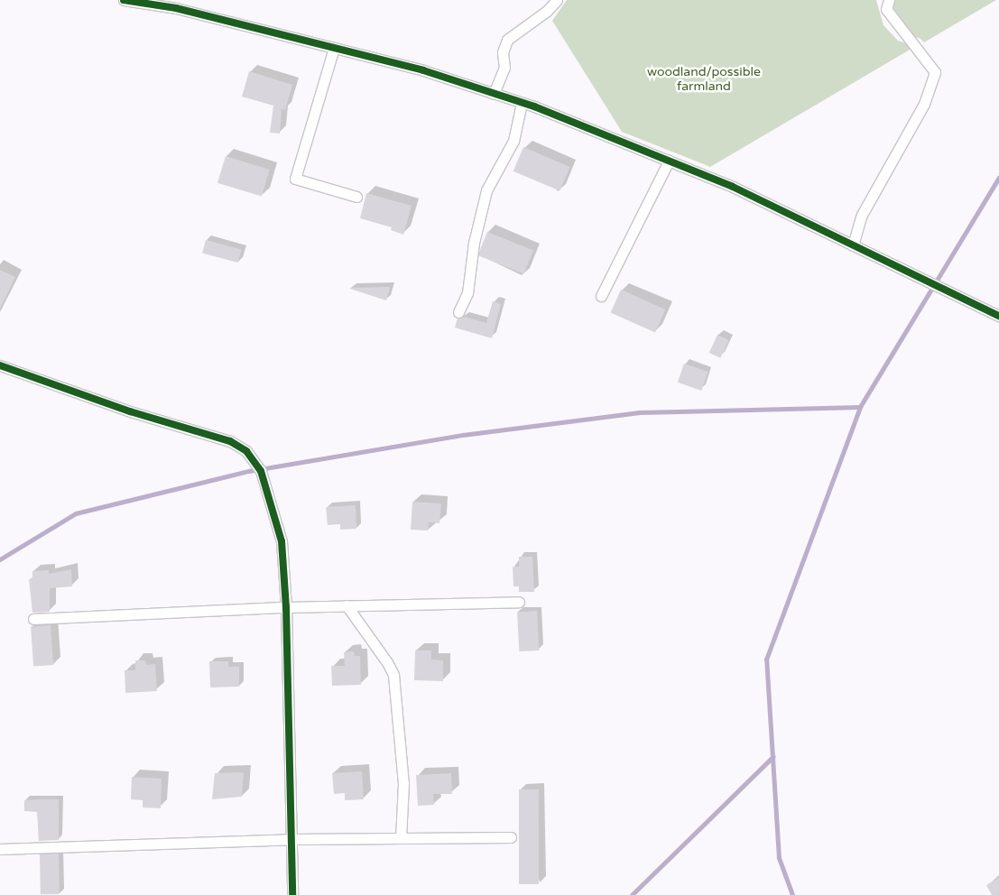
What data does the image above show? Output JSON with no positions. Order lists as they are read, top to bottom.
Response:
{
  "parks": ["woodland/possible farmland"]
}
